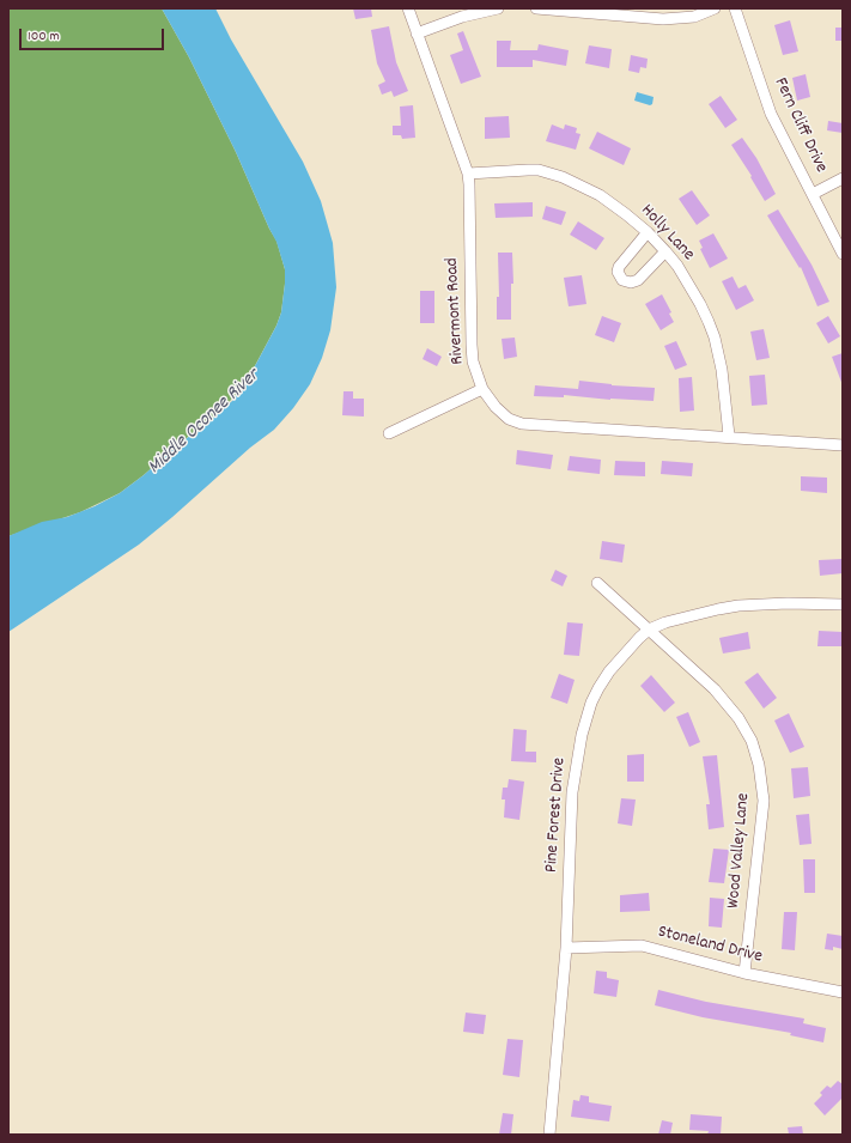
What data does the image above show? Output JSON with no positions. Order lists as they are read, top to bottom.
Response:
{
  "streets": {
    "street": [
      "Fern Cliff Drive",
      "Holly Lane",
      "Rivermont Road",
      "Pine Forest Drive",
      "Wood Valley Lane",
      "Stoneland Drive"
    ]
  },
  "crossings": [
    ["Holly Lane", "Rivermont Road"],
    ["Pine Forest Drive", "Wood Valley Lane"],
    ["Pine Forest Drive", "Stoneland Drive"],
    ["Wood Valley Lane", "Stoneland Drive"]
  ],
  "water": ["Middle Oconee River"],
  "scale_bar": "100 m"
}
